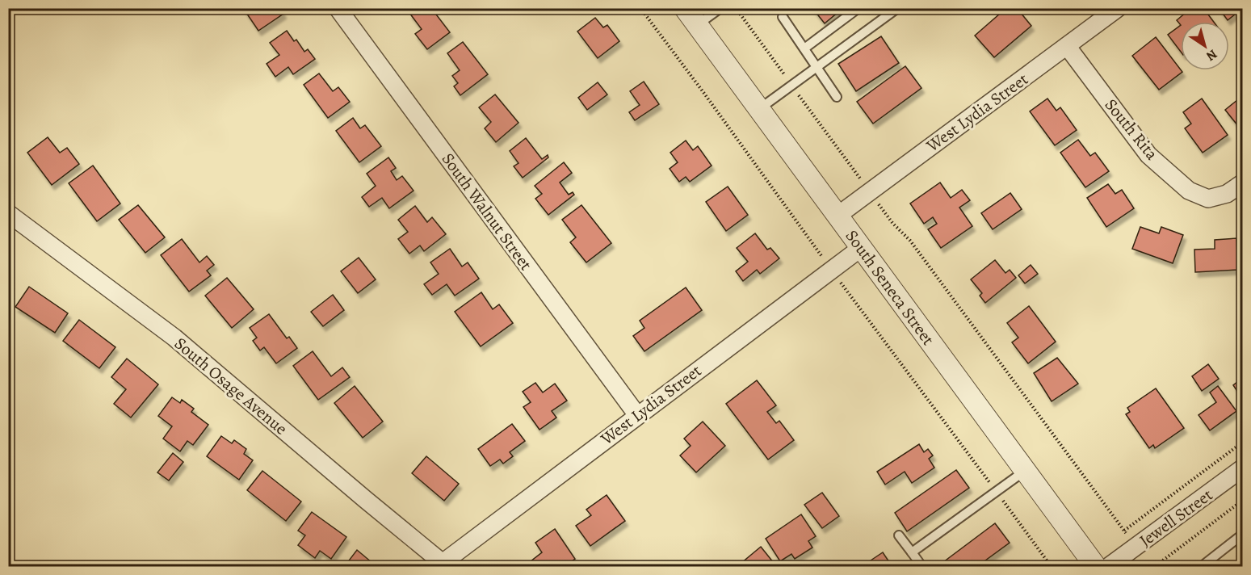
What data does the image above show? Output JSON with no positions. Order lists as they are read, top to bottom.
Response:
{
  "streets": {
    "street": [
      "West Lydia Street",
      "South Rita",
      "South Walnut Street",
      "South Seneca Street",
      "South Osage Avenue",
      "Jewell Street"
    ]
  },
  "crossings": [
    ["West Lydia Street", "South Rita"],
    ["West Lydia Street", "South Walnut Street"],
    ["West Lydia Street", "South Seneca Street"],
    ["West Lydia Street", "South Osage Avenue"]
  ],
  "north": "bottom right"
}
